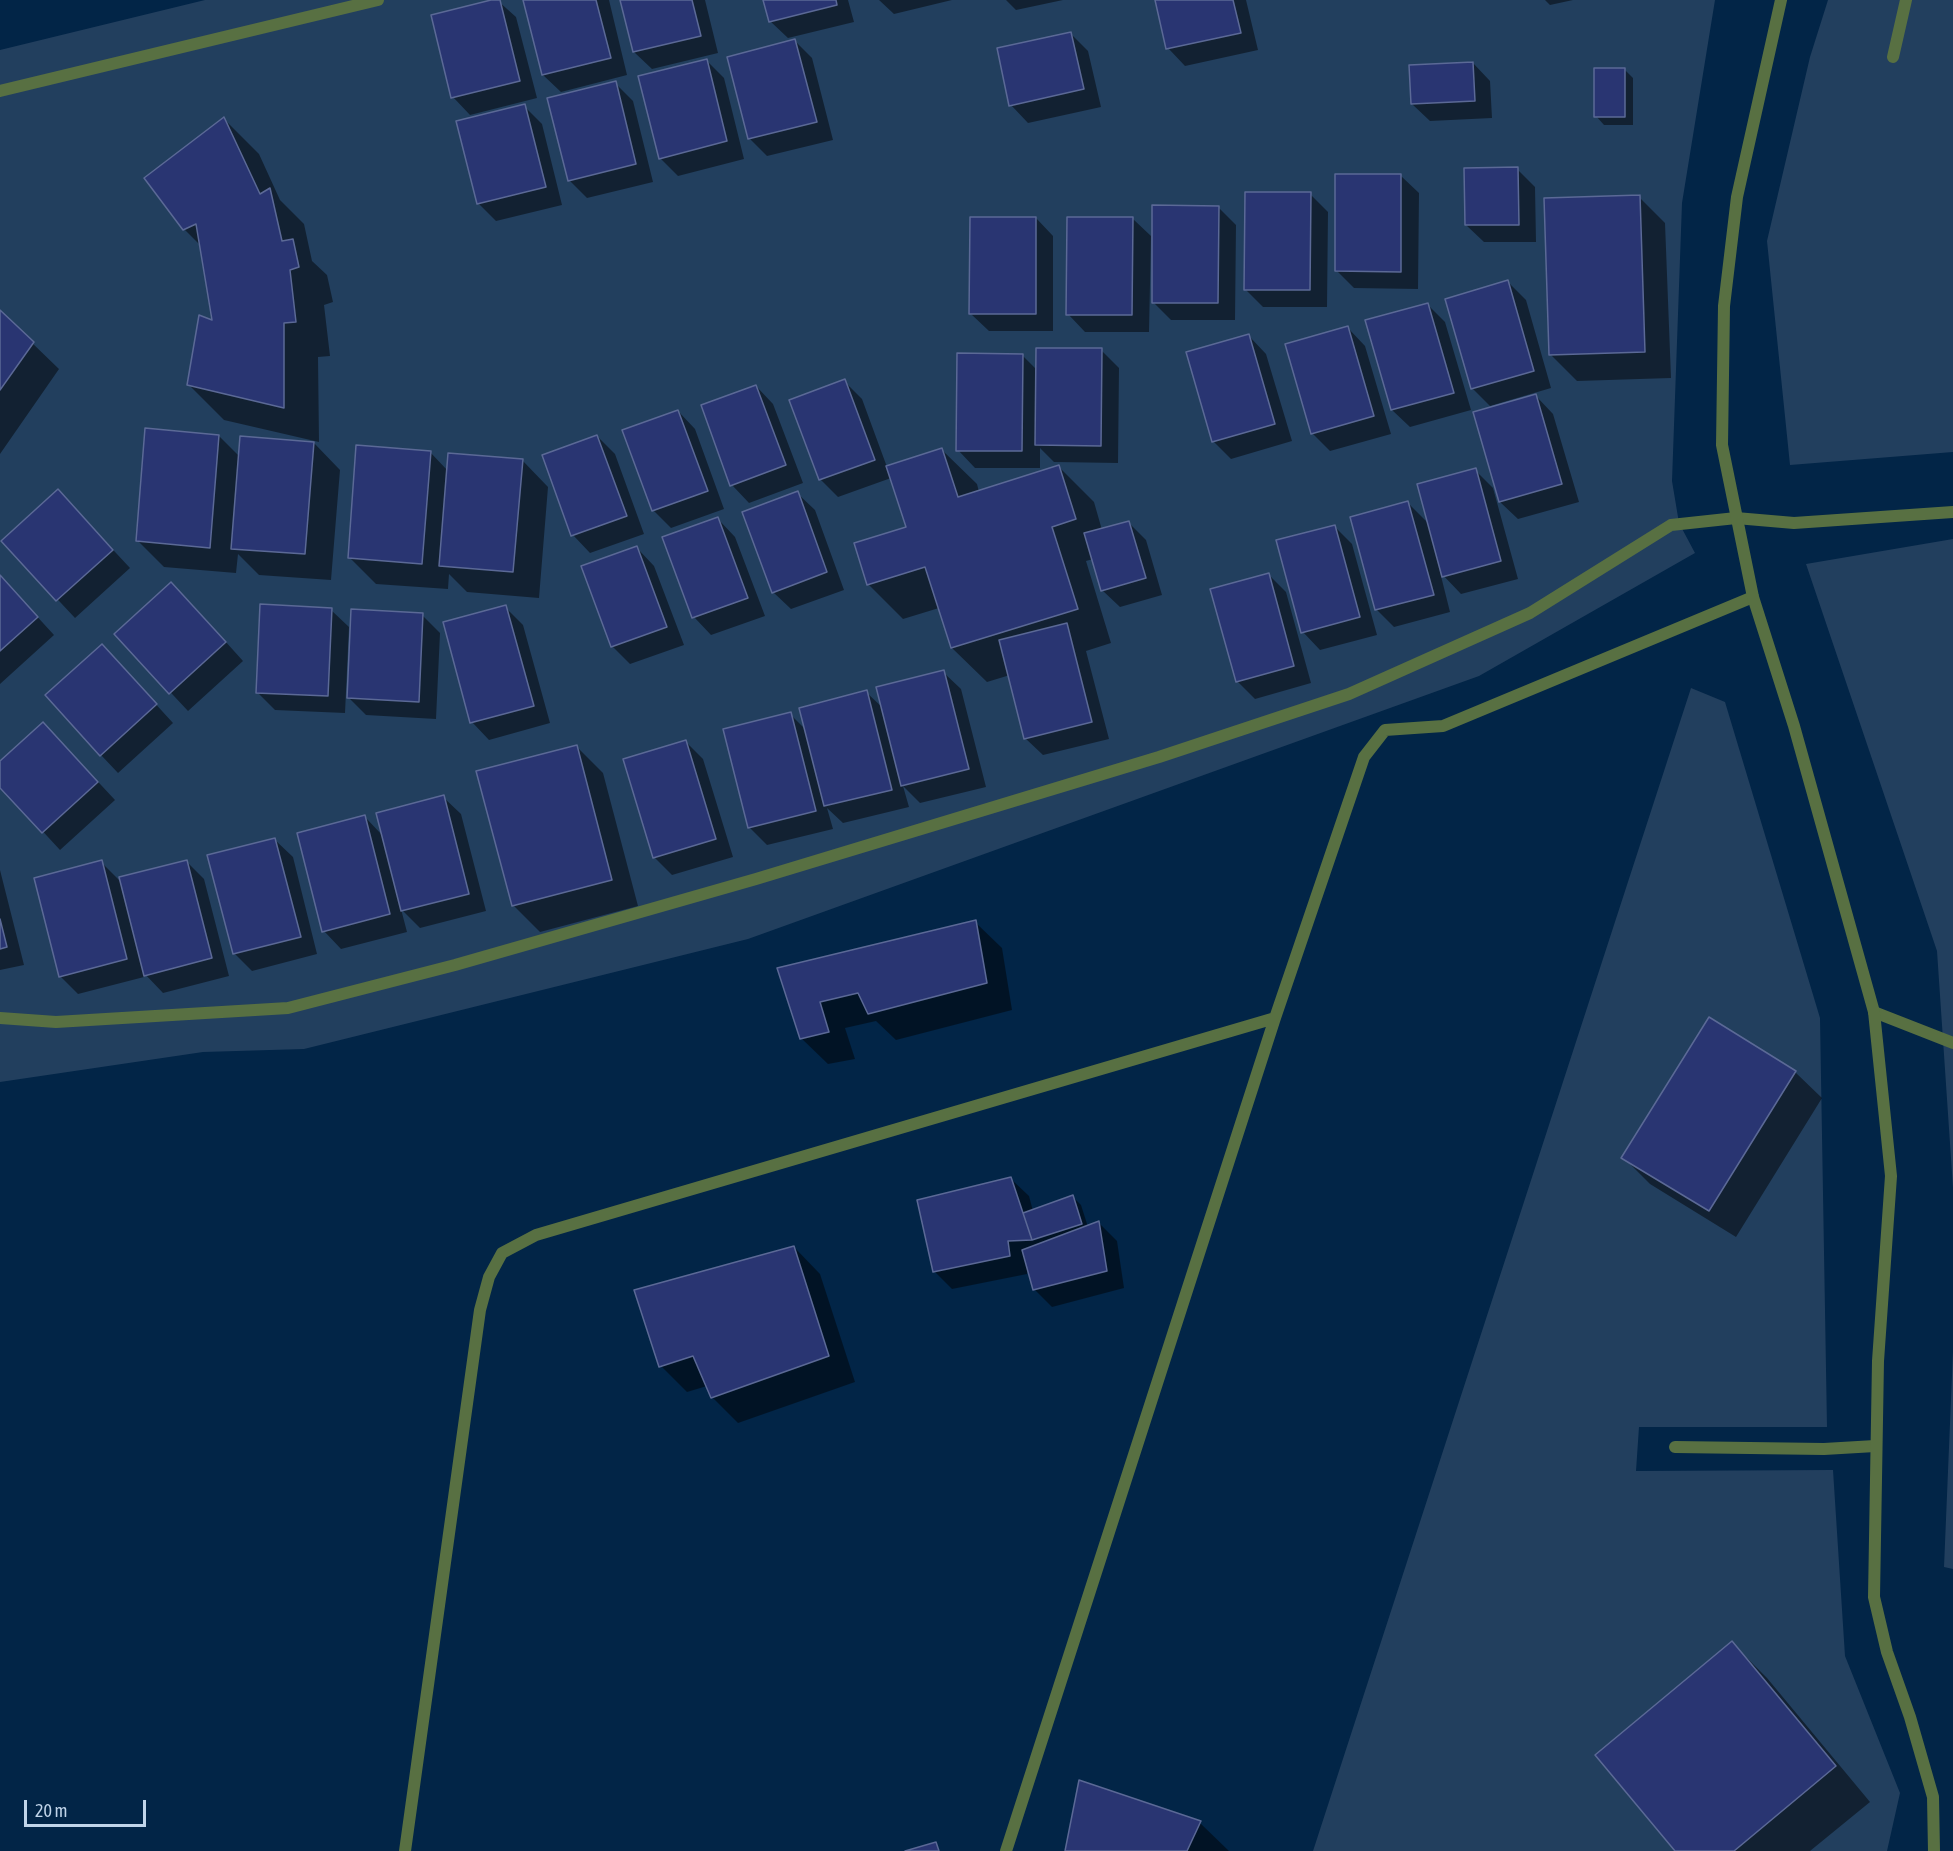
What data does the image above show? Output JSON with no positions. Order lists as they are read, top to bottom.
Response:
{
  "scale_bar": "20 m"
}
